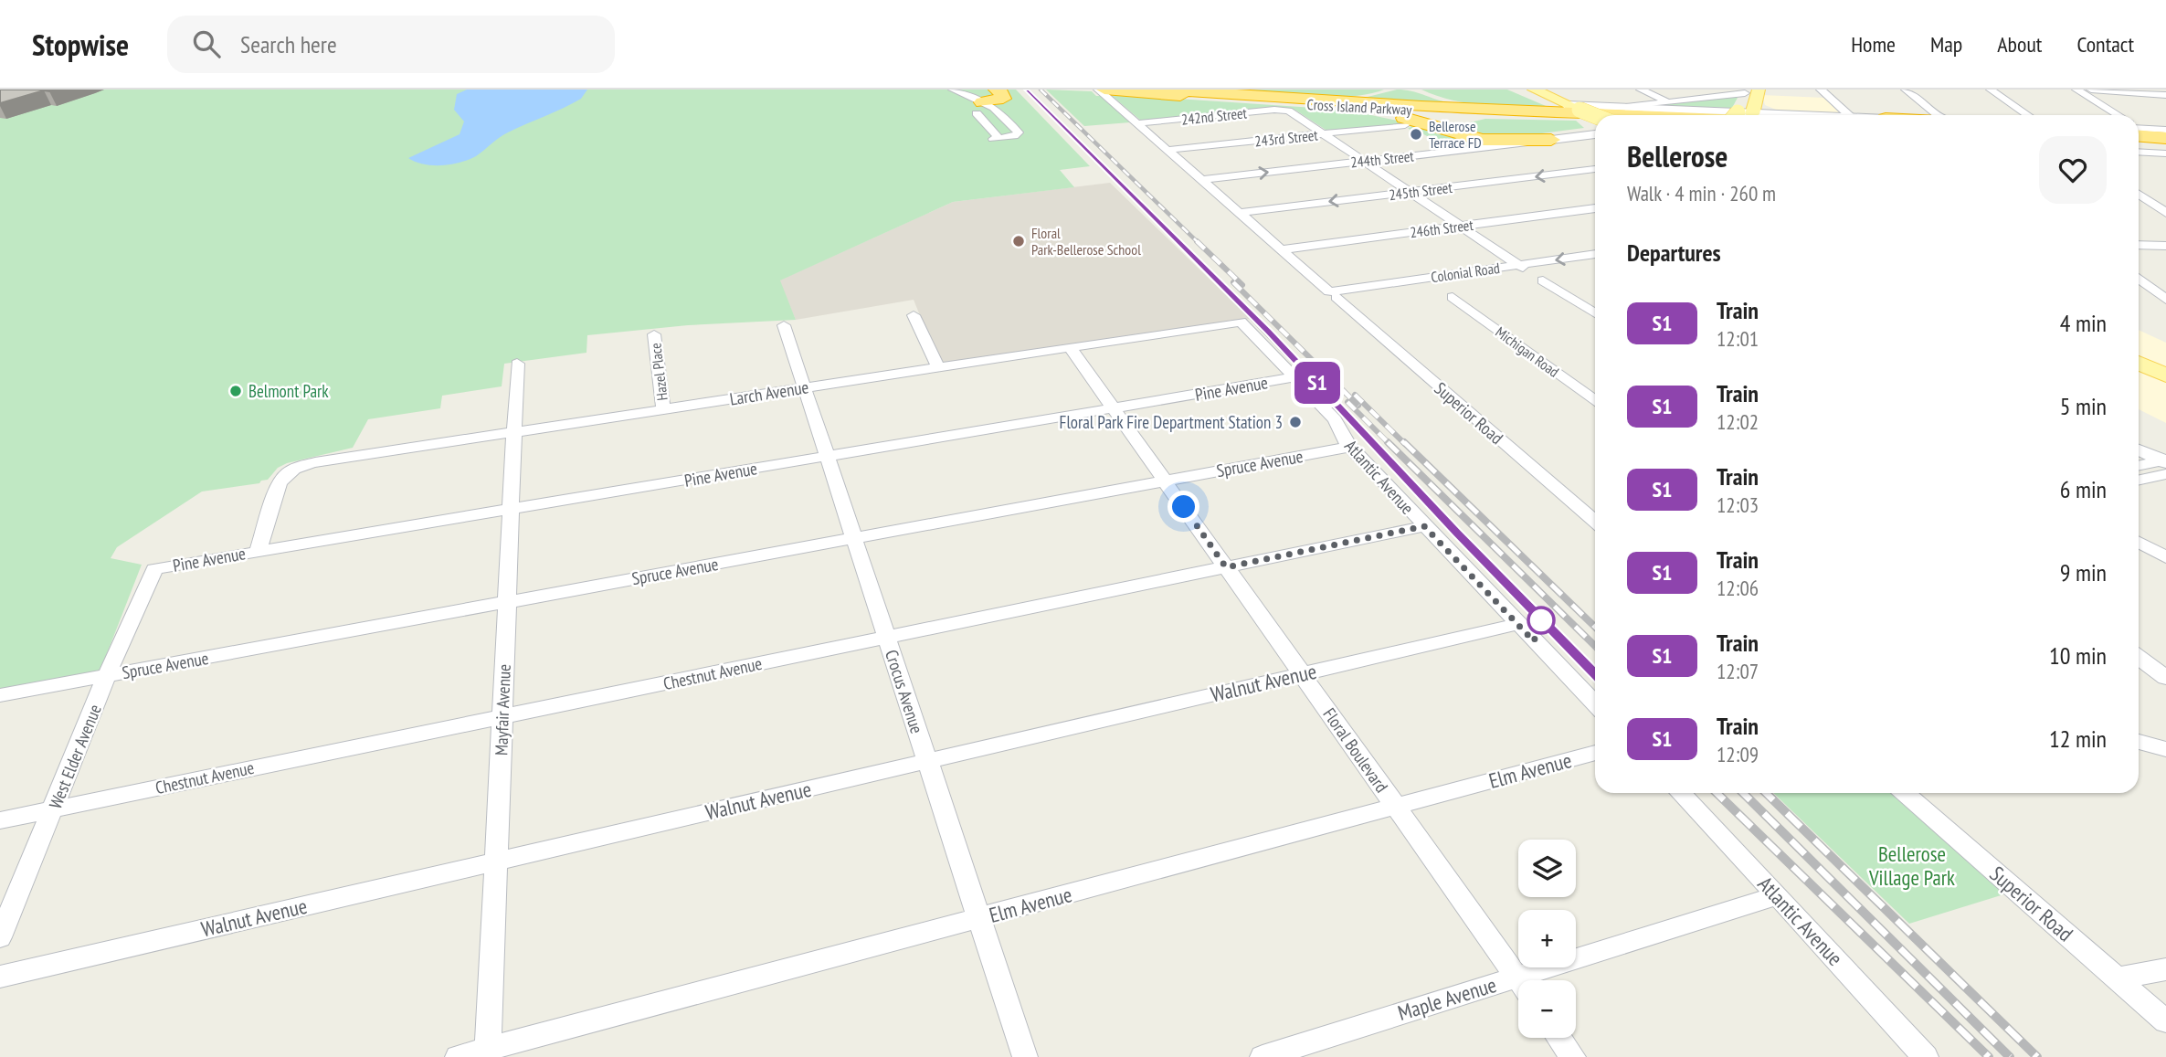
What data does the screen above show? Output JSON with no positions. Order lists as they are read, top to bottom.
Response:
{
  "streets": {
    "highway": ["Cross Island Parkway"],
    "street": [
      "242nd Street",
      "243rd Street",
      "244th Street",
      "245th Street",
      "246th Street",
      "Colonial Road",
      "Michigan Road",
      "Hazel Place",
      "Pine Avenue",
      "Larch Avenue",
      "Superior Road",
      "Spruce Avenue",
      "Atlantic Avenue",
      "Chestnut Avenue",
      "Walnut Avenue",
      "Crocus Avenue",
      "Mayfair Avenue",
      "Floral Boulevard",
      "West Elder Avenue",
      "Elm Avenue",
      "Maple Avenue"
    ]
  },
  "crossings": [
    ["Cross Island Parkway", "244th Street"],
    ["Cross Island Parkway", "Superior Road"],
    ["242nd Street", "243rd Street"],
    ["242nd Street", "Superior Road"],
    ["243rd Street", "Superior Road"],
    ["244th Street", "Superior Road"],
    ["245th Street", "Superior Road"],
    ["246th Street", "Superior Road"],
    ["Colonial Road", "Superior Road"],
    ["Hazel Place", "Larch Avenue"],
    ["Pine Avenue", "Larch Avenue"],
    ["Pine Avenue", "Atlantic Avenue"],
    ["Pine Avenue", "Crocus Avenue"],
    ["Pine Avenue", "Mayfair Avenue"],
    ["Pine Avenue", "Floral Boulevard"],
    ["Pine Avenue", "West Elder Avenue"],
    ["Larch Avenue", "Atlantic Avenue"],
    ["Larch Avenue", "Crocus Avenue"],
    ["Larch Avenue", "Mayfair Avenue"],
    ["Larch Avenue", "Floral Boulevard"],
    ["Spruce Avenue", "Atlantic Avenue"],
    ["Spruce Avenue", "Crocus Avenue"],
    ["Spruce Avenue", "Mayfair Avenue"],
    ["Spruce Avenue", "Floral Boulevard"],
    ["Spruce Avenue", "West Elder Avenue"],
    ["Atlantic Avenue", "Chestnut Avenue"],
    ["Atlantic Avenue", "Walnut Avenue"],
    ["Atlantic Avenue", "Maple Avenue"],
    ["Chestnut Avenue", "Crocus Avenue"],
    ["Chestnut Avenue", "Mayfair Avenue"],
    ["Chestnut Avenue", "Floral Boulevard"],
    ["Chestnut Avenue", "West Elder Avenue"],
    ["Walnut Avenue", "Crocus Avenue"],
    ["Walnut Avenue", "Mayfair Avenue"],
    ["Walnut Avenue", "Floral Boulevard"],
    ["Crocus Avenue", "Elm Avenue"],
    ["Mayfair Avenue", "Elm Avenue"],
    ["Floral Boulevard", "Elm Avenue"]
  ],
  "one_way": ["244th Street", "245th Street"],
  "parks": ["Bellerose Village Park"],
  "places": [
    "Bellerose Terrace FD",
    "Floral Park-Bellerose School",
    "Belmont Park",
    "Floral Park Fire Department Station 3"
  ],
  "page": {
    "header": "Stopwise",
    "search": "Search here",
    "nav": [
      "Home",
      "Map",
      "About",
      "Contact"
    ],
    "on_map": "S1",
    "heading": [
      ["Bellerose", "Walk · 4 min · 260 m"],
      "Departures"
    ],
    "list": [
      {
        "mark": "S1",
        "name": "Train",
        "note": "12:01",
        "value": "4 min"
      },
      {
        "mark": "S1",
        "name": "Train",
        "note": "12:02",
        "value": "5 min"
      },
      {
        "mark": "S1",
        "name": "Train",
        "note": "12:03",
        "value": "6 min"
      },
      {
        "mark": "S1",
        "name": "Train",
        "note": "12:06",
        "value": "9 min"
      },
      {
        "mark": "S1",
        "name": "Train",
        "note": "12:07",
        "value": "10 min"
      },
      {
        "mark": "S1",
        "name": "Train",
        "note": "12:09",
        "value": "12 min"
      }
    ],
    "map_buttons": ["+", "−"]
  }
}
